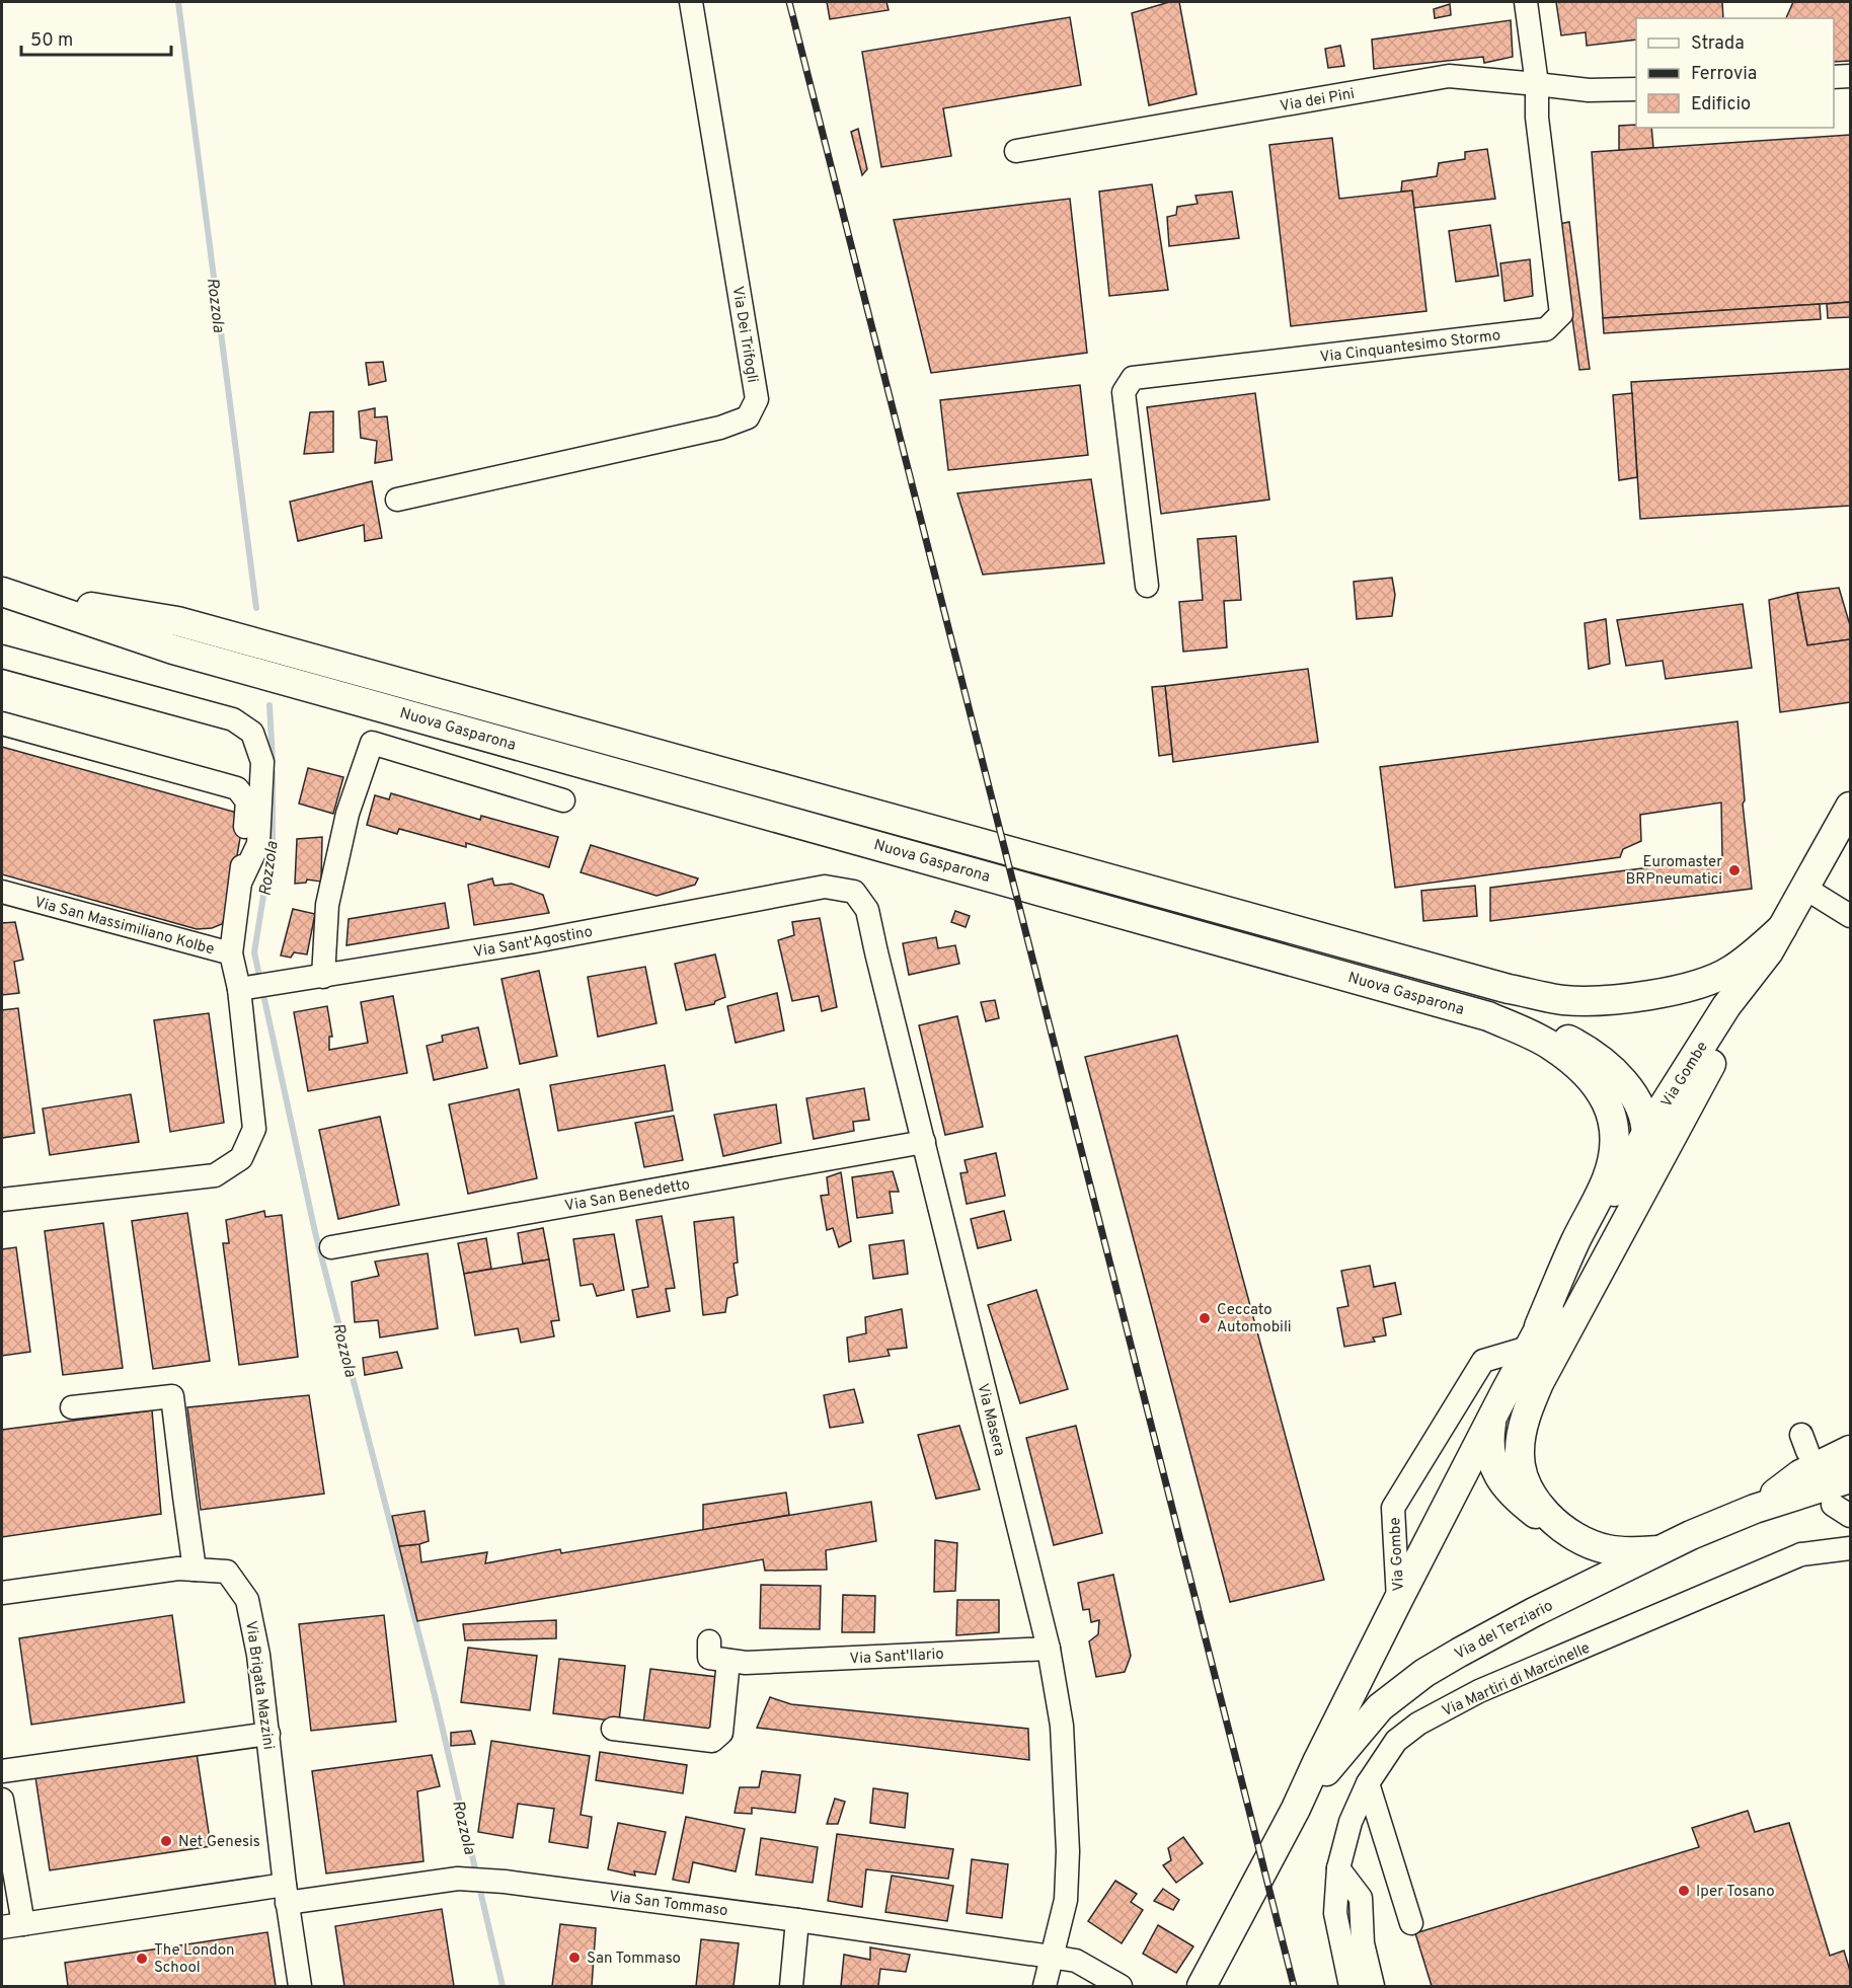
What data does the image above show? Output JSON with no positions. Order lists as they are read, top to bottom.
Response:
{
  "streets": {
    "main road": ["Nuova Gasparona", "Via Gombe", "Via del Terziario"],
    "street": [
      "Via dei Pini",
      "Via Dei Trifogli",
      "Via Cinquantesimo Stormo",
      "Via San Massimiliano Kolbe",
      "Via Sant'Agostino",
      "Via San Benedetto",
      "Via Masera",
      "Via Sant'Ilario",
      "Via Martiri di Marcinelle",
      "Via Brigata Mazzini",
      "Via San Tommaso"
    ]
  },
  "crossings": [
    ["Via dei Pini", "Via Cinquantesimo Stormo"],
    ["Nuova Gasparona", "Via Gombe"],
    ["Via San Massimiliano Kolbe", "Via Sant'Agostino"],
    ["Via Sant'Agostino", "Via Masera"],
    ["Via Gombe", "Via del Terziario"],
    ["Via San Benedetto", "Via Masera"],
    ["Via Masera", "Via Sant'Ilario"],
    ["Via Masera", "Via San Tommaso"],
    ["Via Brigata Mazzini", "Via San Tommaso"]
  ],
  "water": ["Rozzola"],
  "places": [
    "Euromaster BRPneumatici",
    "Ceccato Automobili",
    "Net Genesis",
    "Iper Tosano",
    "San Tommaso",
    "The London School"
  ],
  "legend": ["Strada", "Ferrovia", "Edificio"],
  "scale_bar": "50 m"
}
